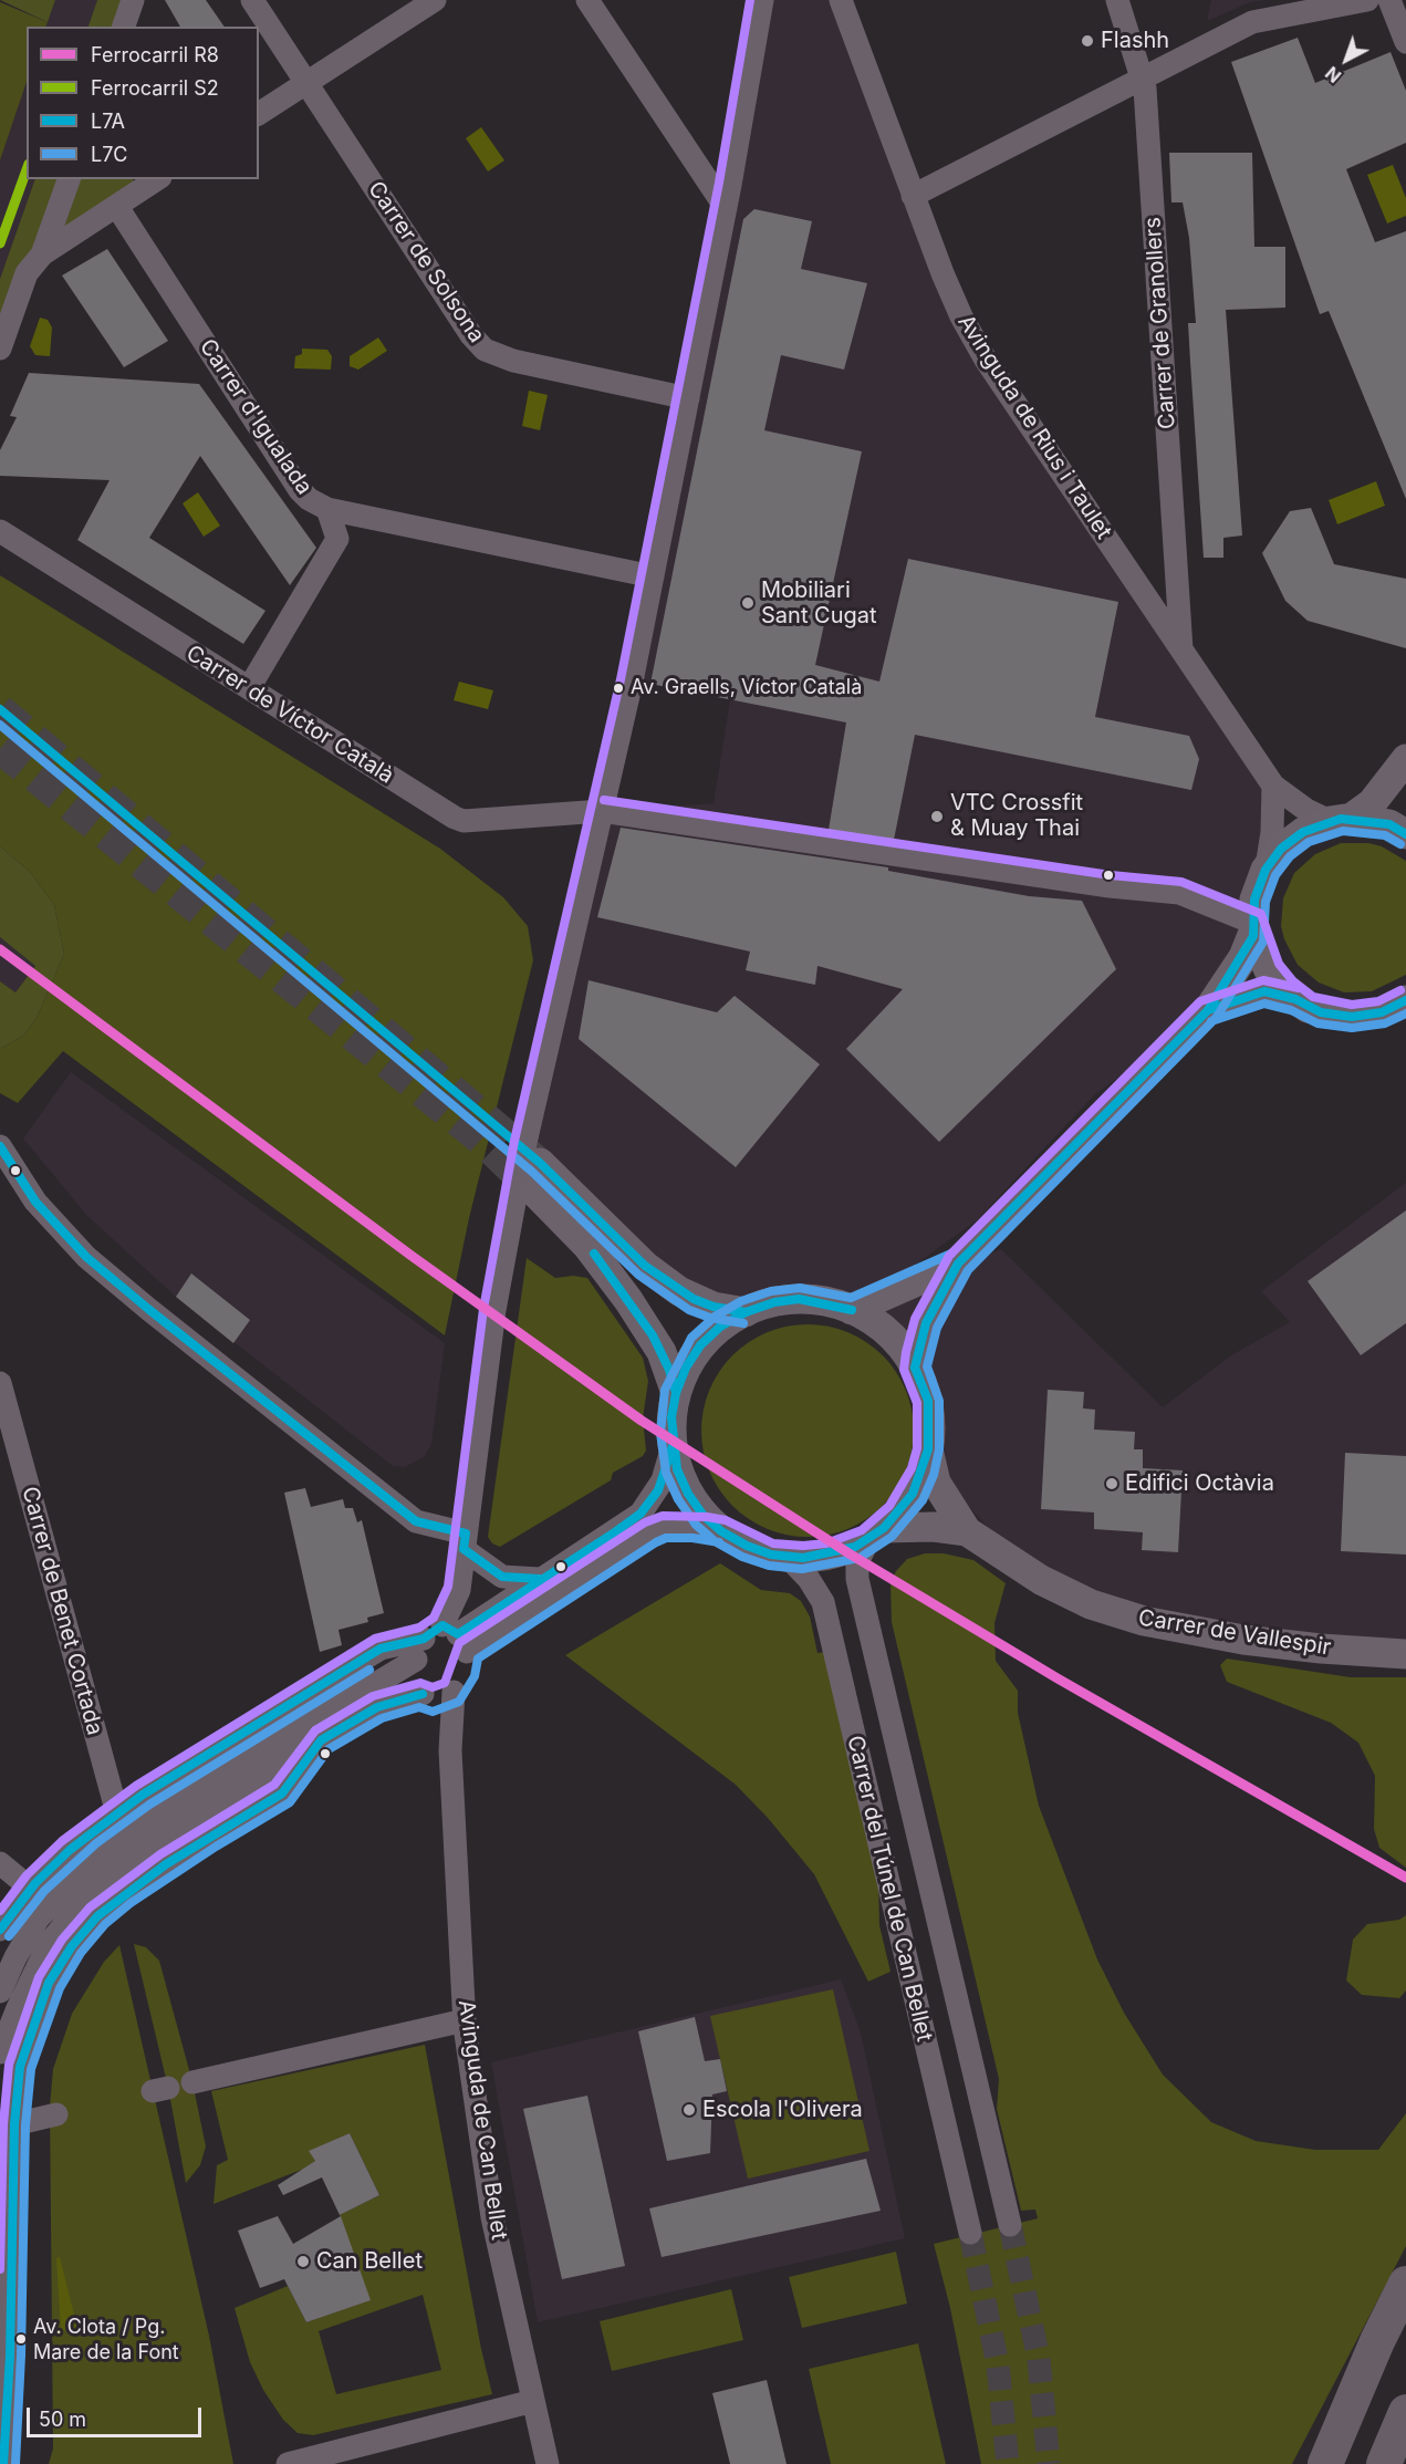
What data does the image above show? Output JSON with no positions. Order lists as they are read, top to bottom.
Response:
{
  "streets": {
    "main road": ["Carrer de Vallespir"],
    "street": [
      "Carrer de Solsona",
      "Carrer de Granollers",
      "Carrer d'Igualada",
      "Avinguda de Rius i Taulet",
      "Carrer de Víctor Català",
      "Carrer de Benet Cortada",
      "Carrer del Túnel de Can Bellet",
      "Avinguda de Can Bellet"
    ]
  },
  "crossings": [
    ["Carrer de Solsona", "Avinguda de Can Bellet"],
    ["Carrer de Granollers", "Avinguda de Rius i Taulet"],
    ["Carrer d'Igualada", "Avinguda de Can Bellet"],
    ["Carrer de Víctor Català", "Avinguda de Can Bellet"],
    ["Carrer de Vallespir", "Carrer del Túnel de Can Bellet"]
  ],
  "places": [
    "Flashh",
    "Mobiliari Sant Cugat",
    "Av. Graells, Víctor Català",
    "VTC Crossfit & Muay Thai",
    "Edifici Octàvia",
    "Escola l'Olivera",
    "Can Bellet",
    "Av. Clota / Pg. Mare de la Font"
  ],
  "lines": [
    "rail line S2",
    "transit line L7A",
    "transit line L7C",
    "rail line R8"
  ],
  "legend": [
    "Ferrocarril R8",
    "Ferrocarril S2",
    "L7A",
    "L7C"
  ],
  "scale_bar": "50 m",
  "north": "bottom left"
}
